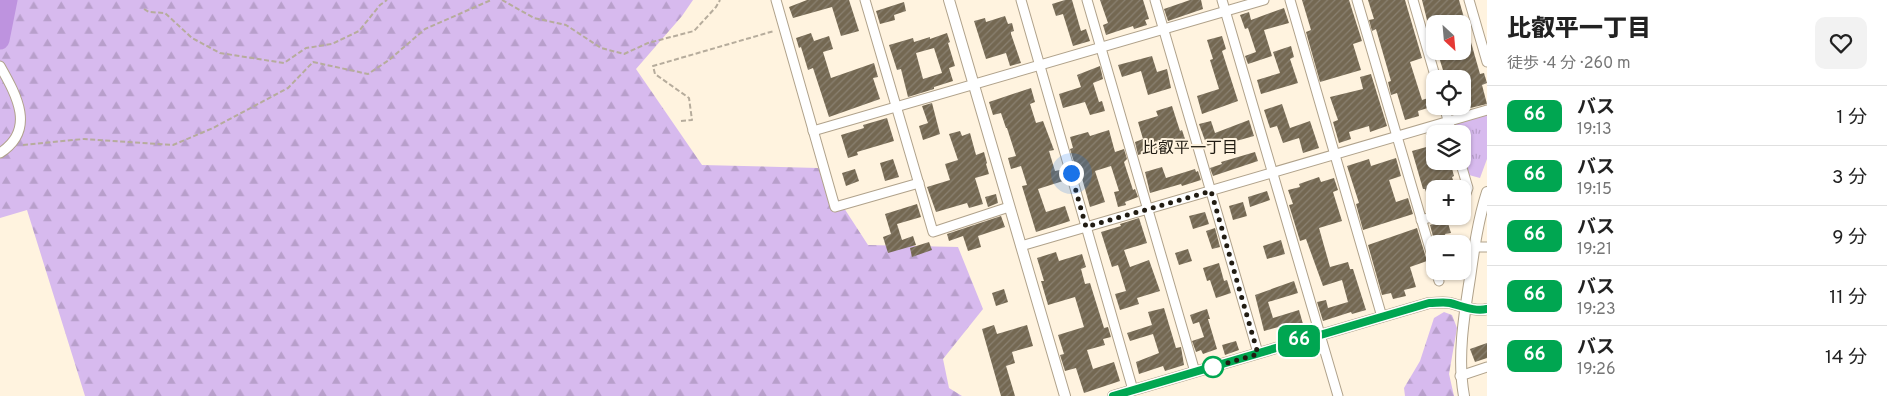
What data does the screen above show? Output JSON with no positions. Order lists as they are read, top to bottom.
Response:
{
  "districts": ["比叡平一丁目"],
  "lines": ["bus line 66"],
  "north": "bottom right",
  "page": {
    "on_map": "66",
    "heading": ["比叡平一丁目", "徒歩 · 4 分 · 260 m"],
    "map_buttons": ["+", "−"],
    "list": [
      {
        "mark": "66",
        "name": "バス",
        "note": "19:13",
        "value": "1 分"
      },
      {
        "mark": "66",
        "name": "バス",
        "note": "19:15",
        "value": "3 分"
      },
      {
        "mark": "66",
        "name": "バス",
        "note": "19:21",
        "value": "9 分"
      },
      {
        "mark": "66",
        "name": "バス",
        "note": "19:23",
        "value": "11 分"
      },
      {
        "mark": "66",
        "name": "バス",
        "note": "19:26",
        "value": "14 分"
      }
    ]
  }
}
